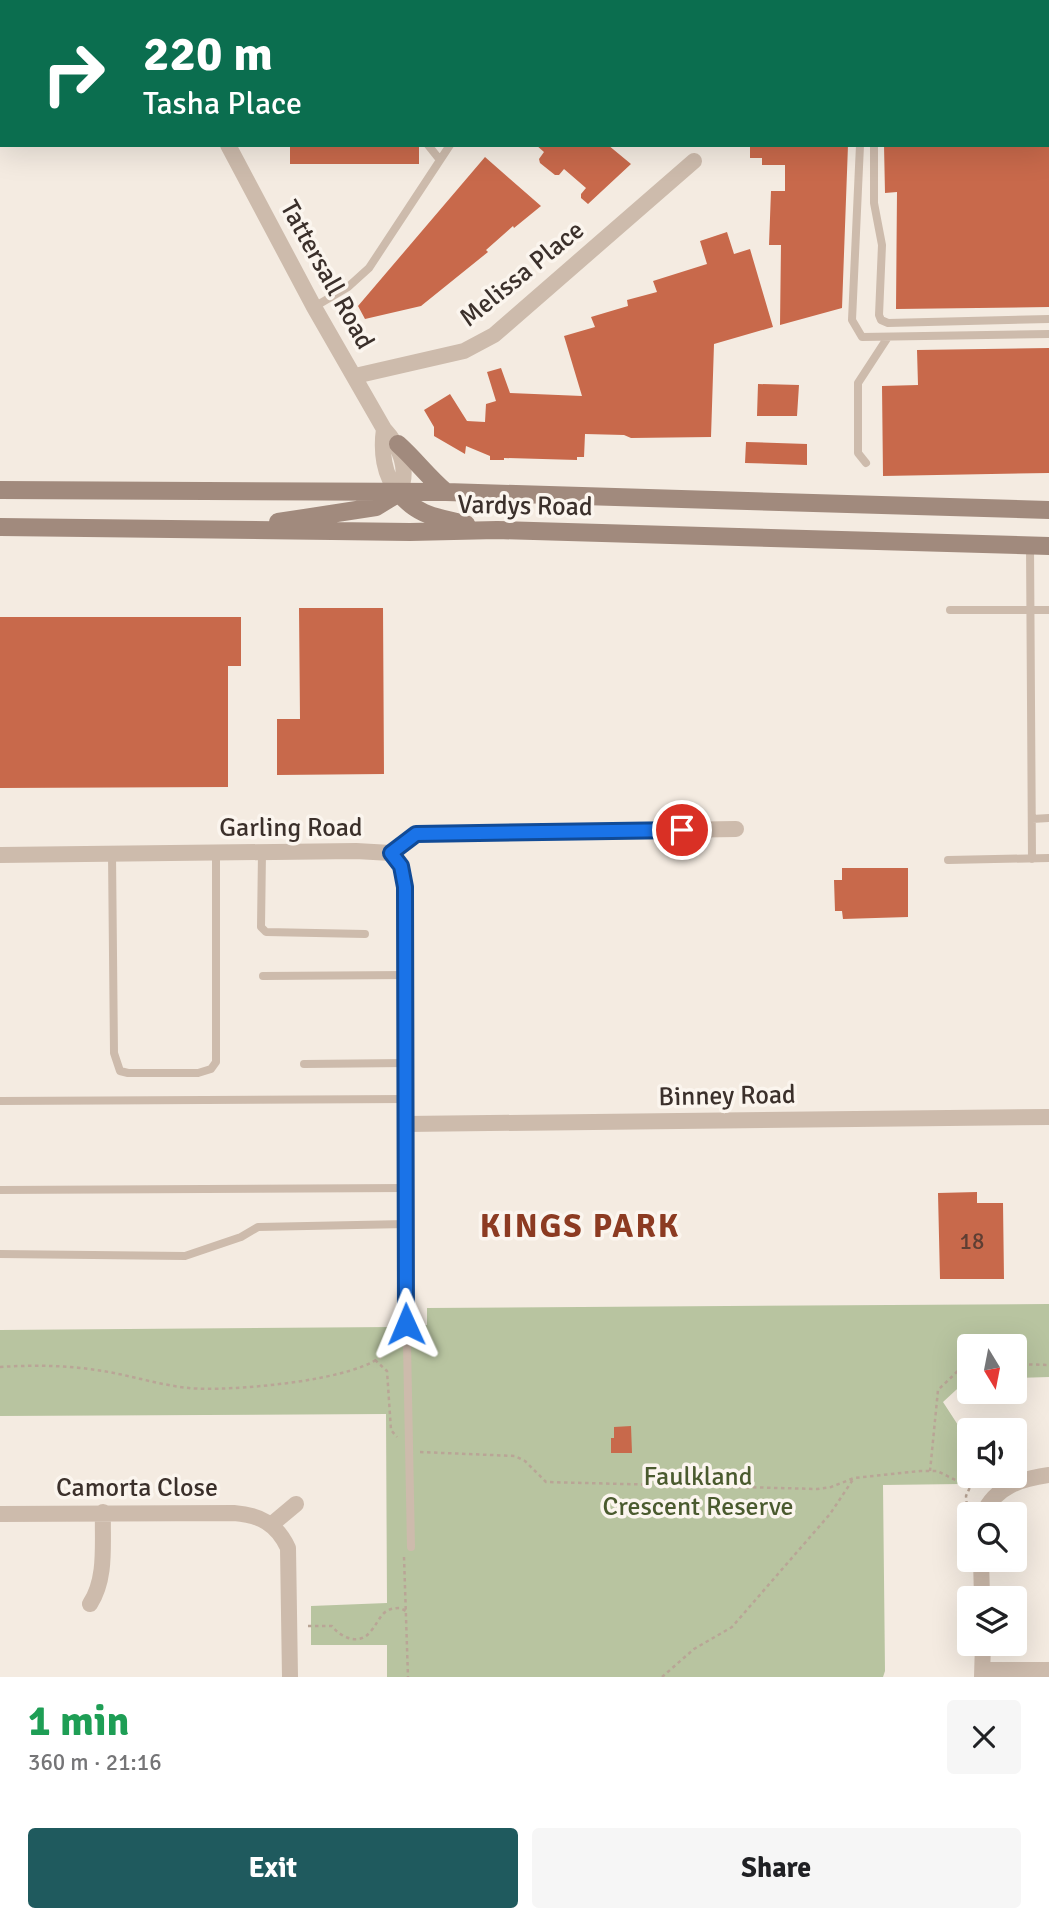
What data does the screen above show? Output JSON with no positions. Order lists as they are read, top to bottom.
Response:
{
  "streets": {
    "main road": ["Vardys Road"],
    "street": [
      "Melissa Place",
      "Tattersall Road",
      "Garling Road",
      "Binney Road",
      "Camorta Close"
    ]
  },
  "crossings": [
    ["Melissa Place", "Tattersall Road"],
    ["Tattersall Road", "Vardys Road"],
    ["Garling Road", "Binney Road"]
  ],
  "districts": ["KINGS PARK"],
  "parks": ["Faulkland Crescent Reserve"],
  "house_numbers": ["18"],
  "north": "bottom",
  "page": {
    "turn": ["220 m", "Tasha Place"],
    "heading": ["1 min", "360 m · 21:16"],
    "buttons": ["Exit", "Share"]
  }
}
